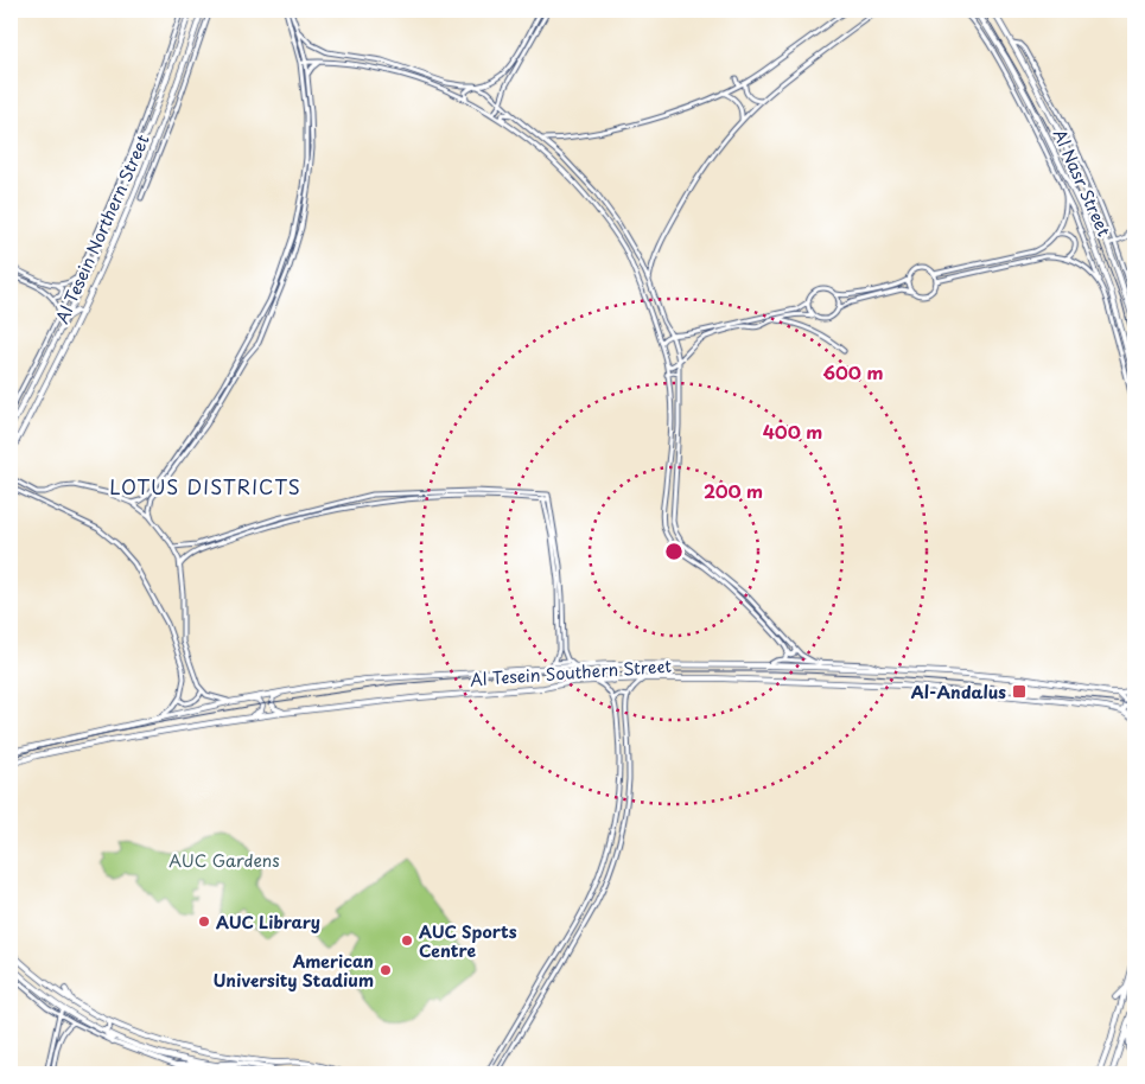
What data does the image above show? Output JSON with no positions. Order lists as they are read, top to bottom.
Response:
{
  "streets": {
    "main road": ["Al Nasr Street", "Al Tesein Northern Street", "Al Tesein Southern Street"]
  },
  "districts": ["LOTUS DISTRICTS"],
  "parks": ["AUC Gardens"],
  "places": {
    "transit": ["Al-Andalus"],
    "other": ["AUC Library", "AUC Sports Centre", "American University Stadium"]
  },
  "rings": ["600 m", "400 m", "200 m"]
}
